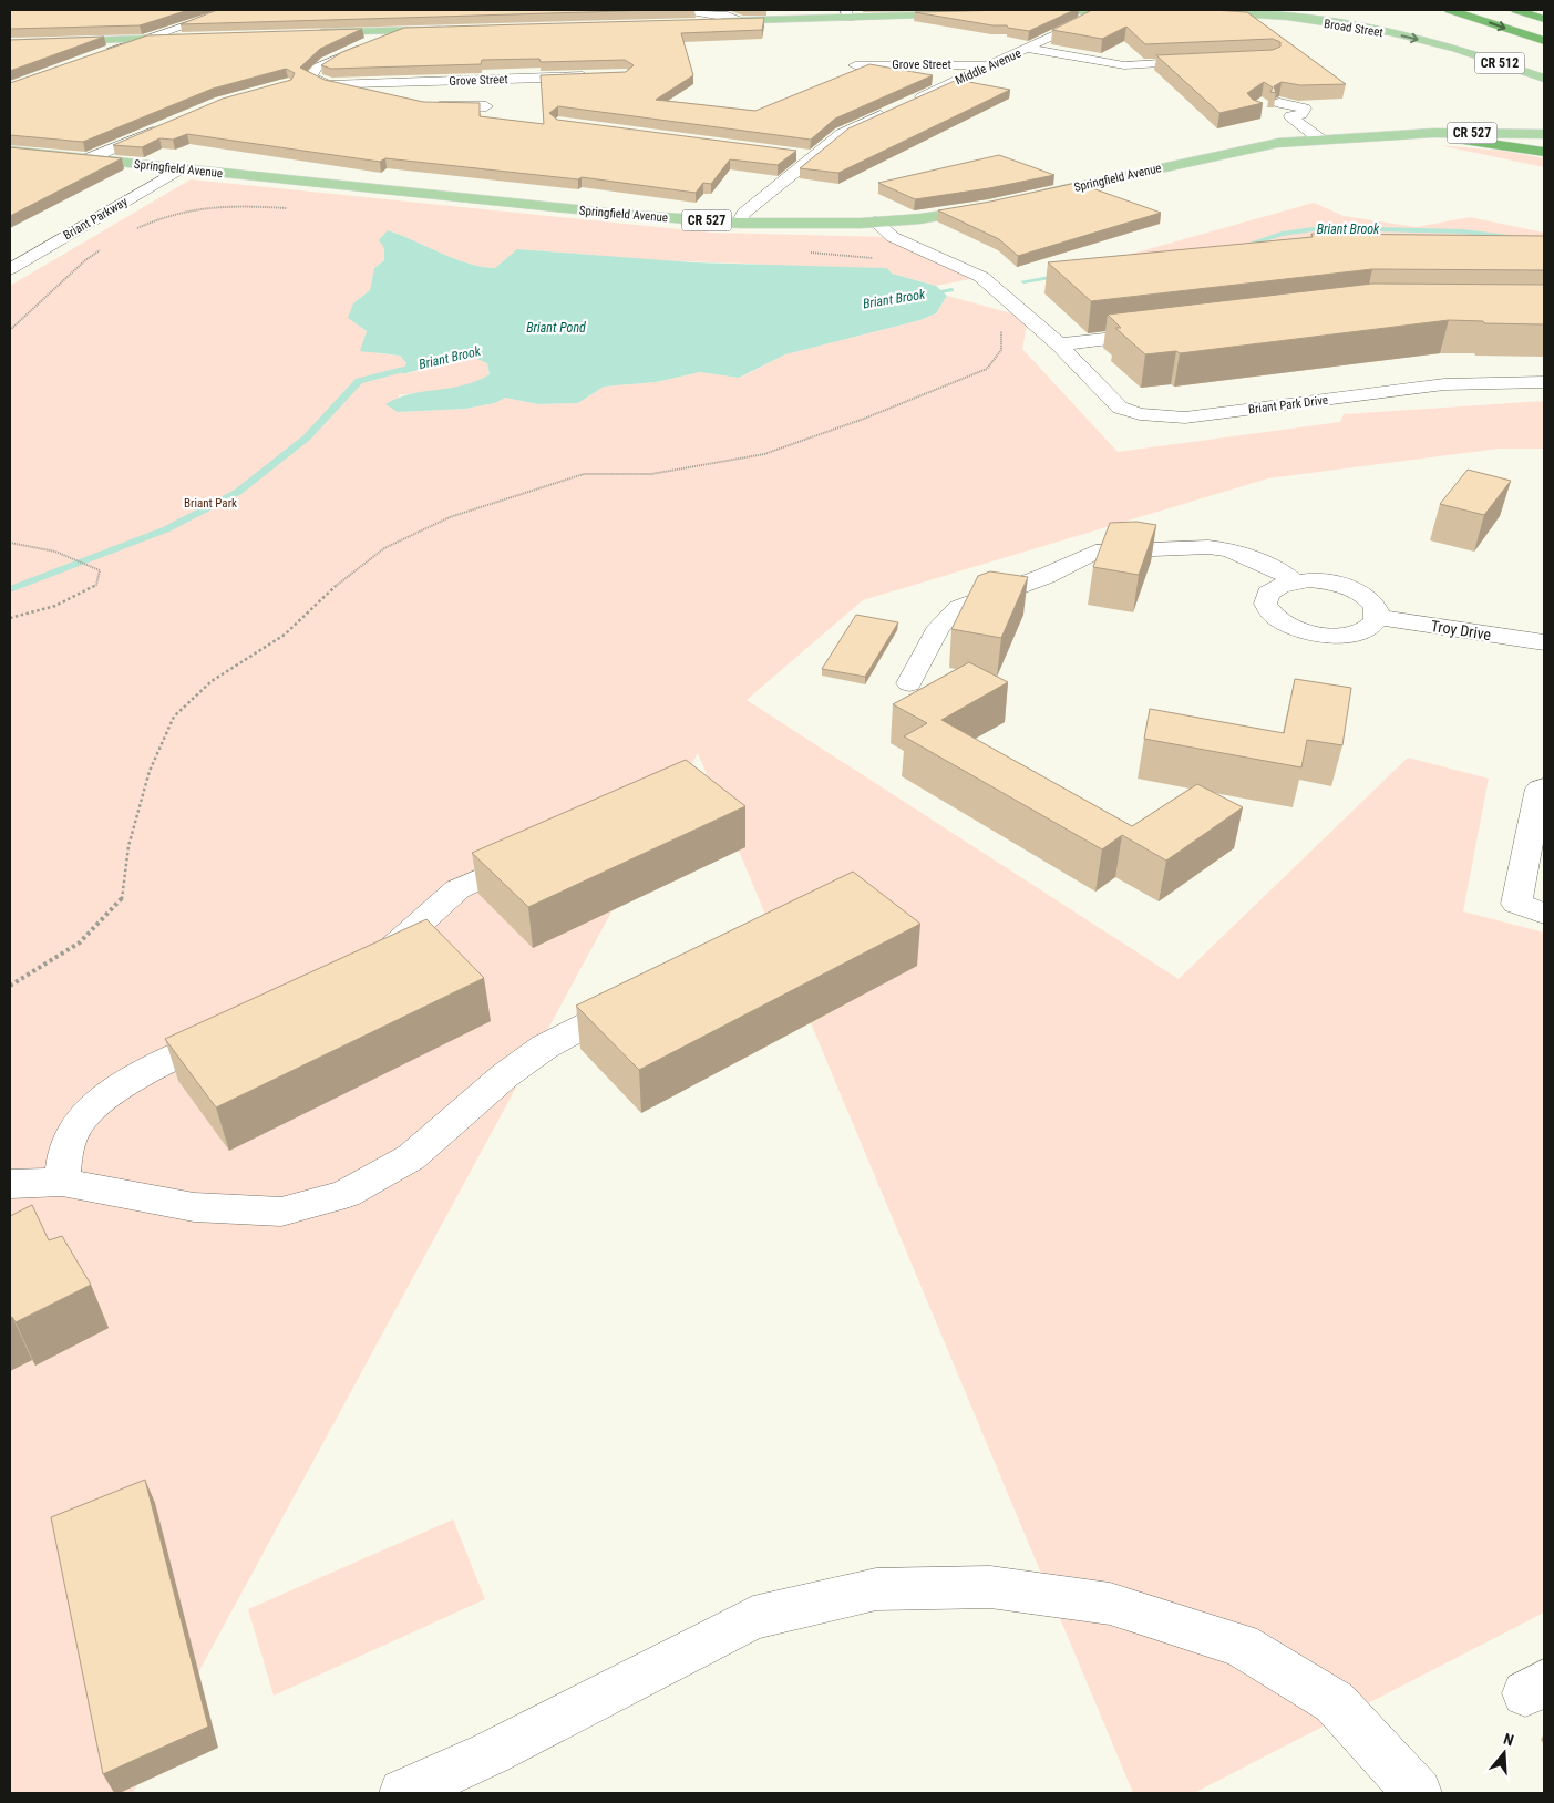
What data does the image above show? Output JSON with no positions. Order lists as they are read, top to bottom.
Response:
{
  "streets": {
    "main road": [
      "Broad Street",
      "CR 512",
      "CR 527",
      "Springfield Avenue"
    ],
    "street": [
      "Grove Street",
      "Middle Avenue",
      "Briant Parkway",
      "Briant Park Drive",
      "Troy Drive"
    ]
  },
  "crossings": [
    ["Grove Street", "Middle Avenue"],
    ["Middle Avenue", "Springfield Avenue"],
    ["Springfield Avenue", "Briant Parkway"],
    ["Springfield Avenue", "Briant Park Drive"]
  ],
  "one_way": ["Broad Street"],
  "water": ["Briant Brook", "Briant Pond"],
  "parks": ["Briant Park"],
  "north": "top"
}
